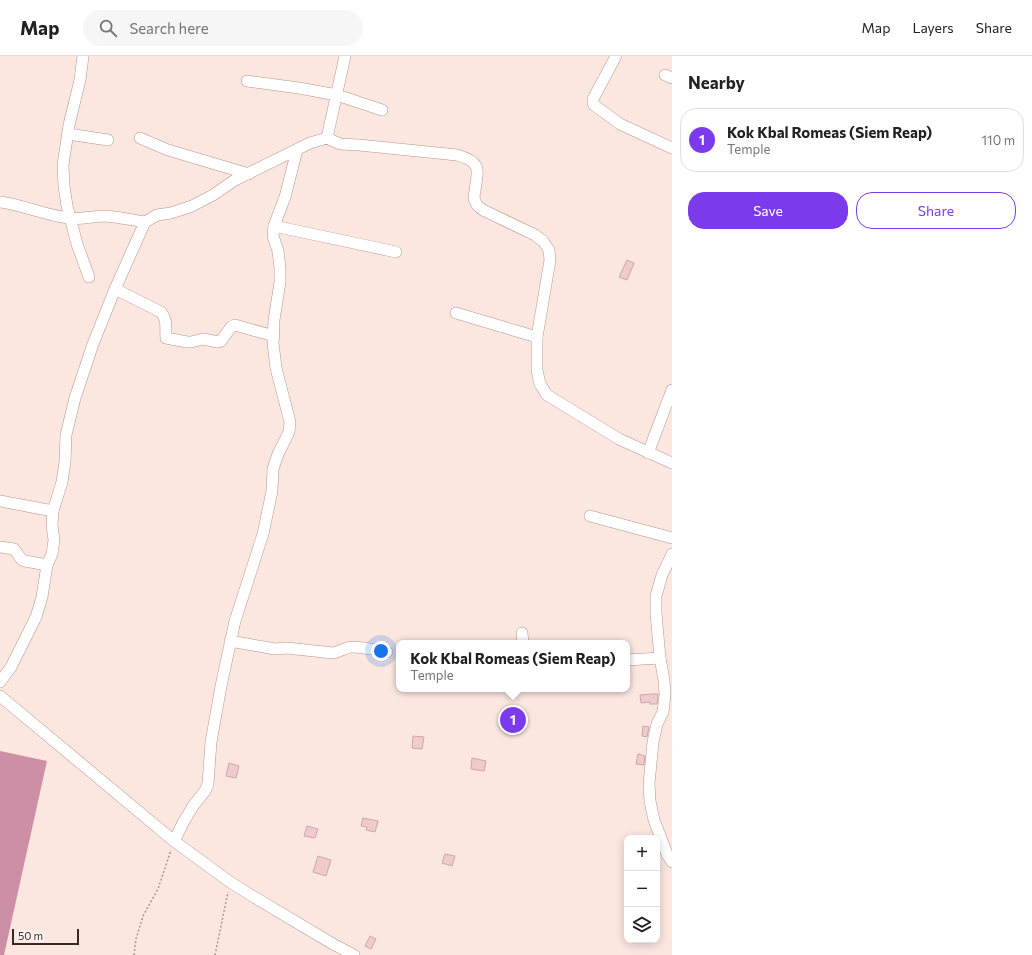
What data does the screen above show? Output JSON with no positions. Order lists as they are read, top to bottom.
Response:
{
  "scale_bar": "50 m",
  "page": {
    "header": "Map",
    "search": "Search here",
    "nav": ["Map", "Layers", "Share"],
    "heading": "Nearby",
    "list": [
      {
        "mark": "1",
        "name": "Kok Kbal Romeas (Siem Reap)",
        "note": "Temple",
        "value": "110 m"
      }
    ],
    "buttons": ["Save", "Share"],
    "popup": ["Kok Kbal Romeas (Siem Reap)", "Temple"],
    "pins": "1",
    "map_buttons": ["+", "−"],
    "scale": "50 m"
  }
}
